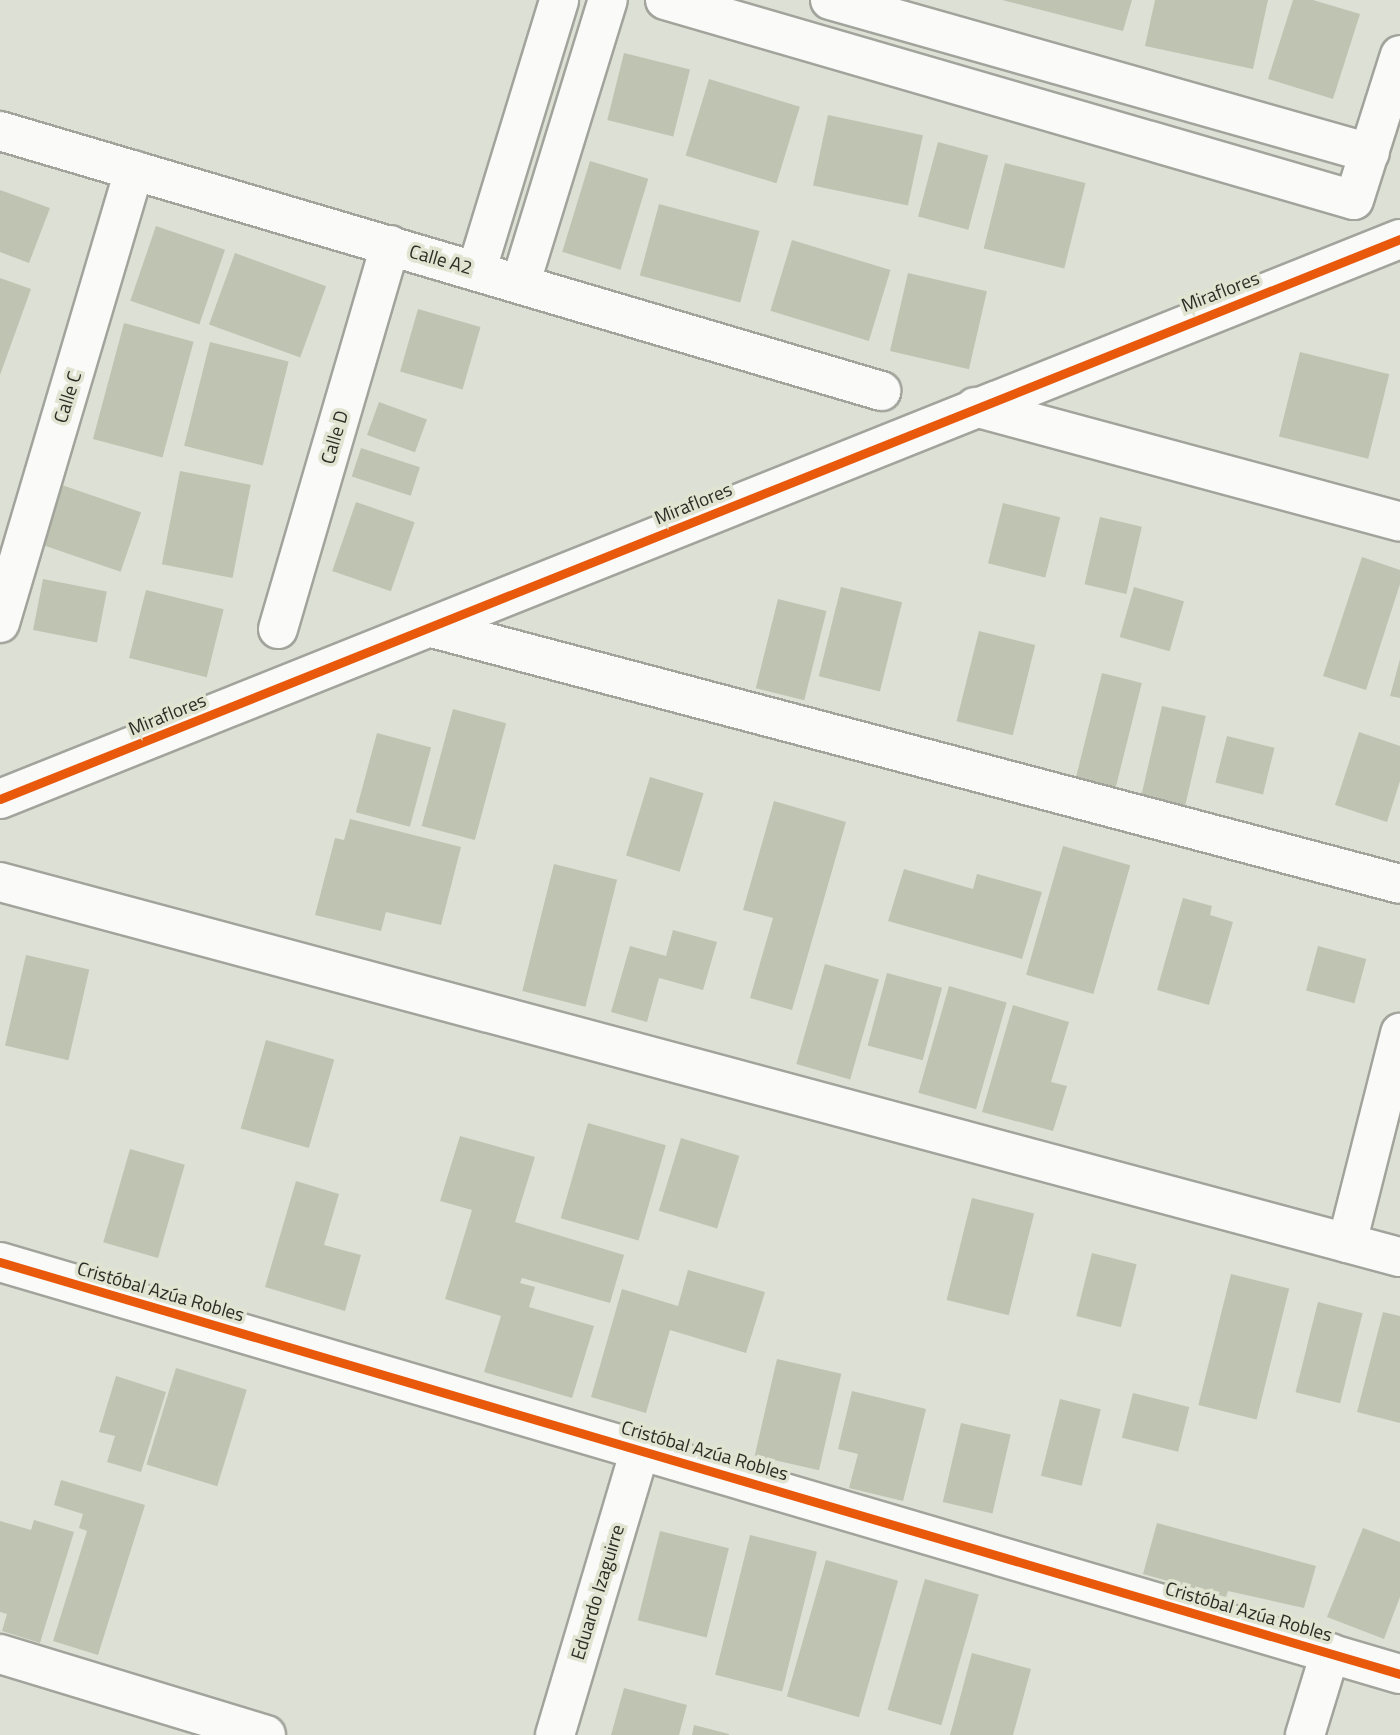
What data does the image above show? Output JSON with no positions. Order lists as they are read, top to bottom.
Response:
{
  "streets": {
    "street": [
      "Calle A2",
      "Miraflores",
      "Calle C",
      "Calle D",
      "Cristóbal Azúa Robles",
      "Eduardo Izaguirre"
    ]
  },
  "crossings": [
    ["Calle A2", "Calle C"],
    ["Calle A2", "Calle D"],
    ["Cristóbal Azúa Robles", "Eduardo Izaguirre"]
  ]
}
